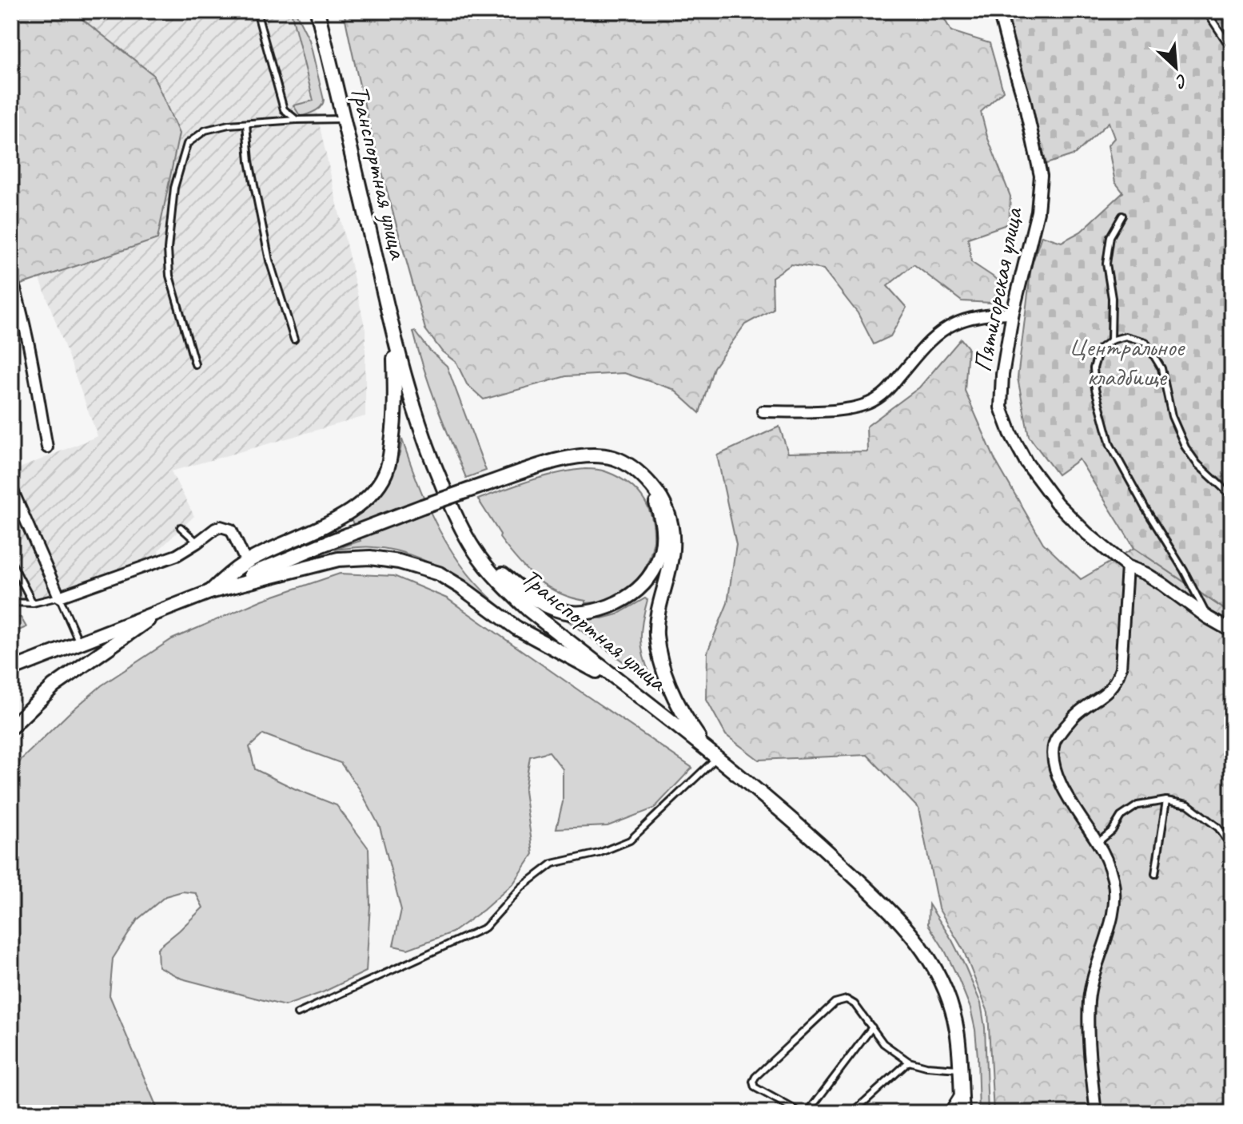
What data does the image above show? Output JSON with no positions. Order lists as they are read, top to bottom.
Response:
{
  "streets": {
    "main road": ["Транспортная улица"],
    "street": ["Пятигорская улица"]
  },
  "parks": ["Центральное кладбище"],
  "north": "bottom right"
}
